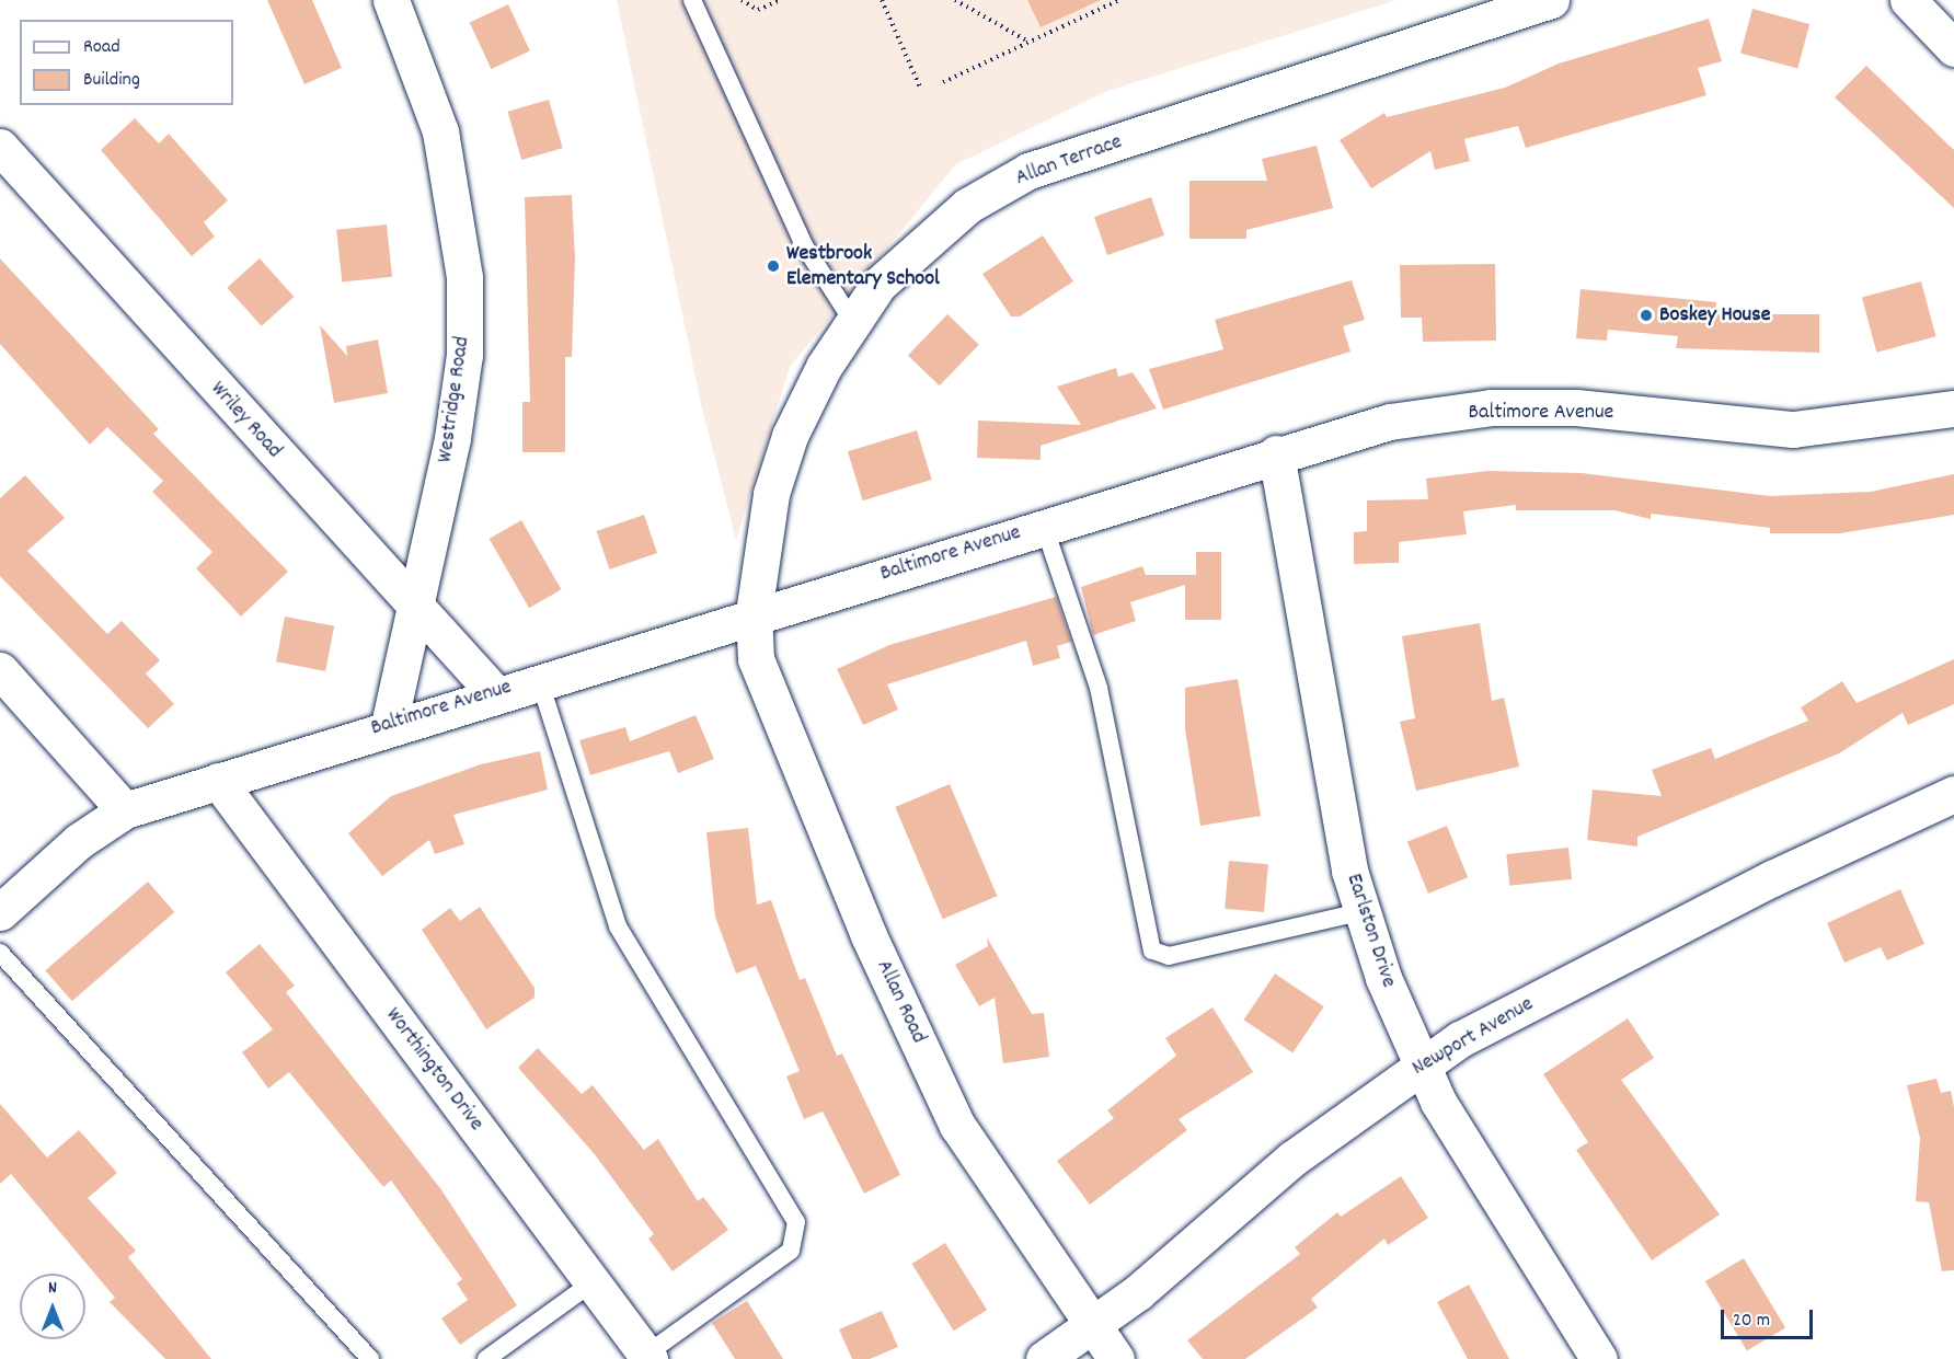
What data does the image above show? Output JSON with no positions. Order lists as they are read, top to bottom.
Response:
{
  "streets": {
    "street": [
      "Allan Terrace",
      "Westridge Road",
      "Baltimore Avenue",
      "Wriley Road",
      "Earlston Drive",
      "Allan Road",
      "Newport Avenue",
      "Worthington Drive"
    ]
  },
  "crossings": [
    ["Allan Terrace", "Baltimore Avenue"],
    ["Allan Terrace", "Allan Road"],
    ["Westridge Road", "Baltimore Avenue"],
    ["Westridge Road", "Wriley Road"],
    ["Baltimore Avenue", "Wriley Road"],
    ["Baltimore Avenue", "Earlston Drive"],
    ["Baltimore Avenue", "Allan Road"],
    ["Baltimore Avenue", "Worthington Drive"],
    ["Earlston Drive", "Newport Avenue"],
    ["Allan Road", "Newport Avenue"]
  ],
  "places": ["Westbrook Elementary School", "Boskey House"],
  "legend": ["Road", "Building"],
  "scale_bar": "20 m",
  "north": "top"
}
